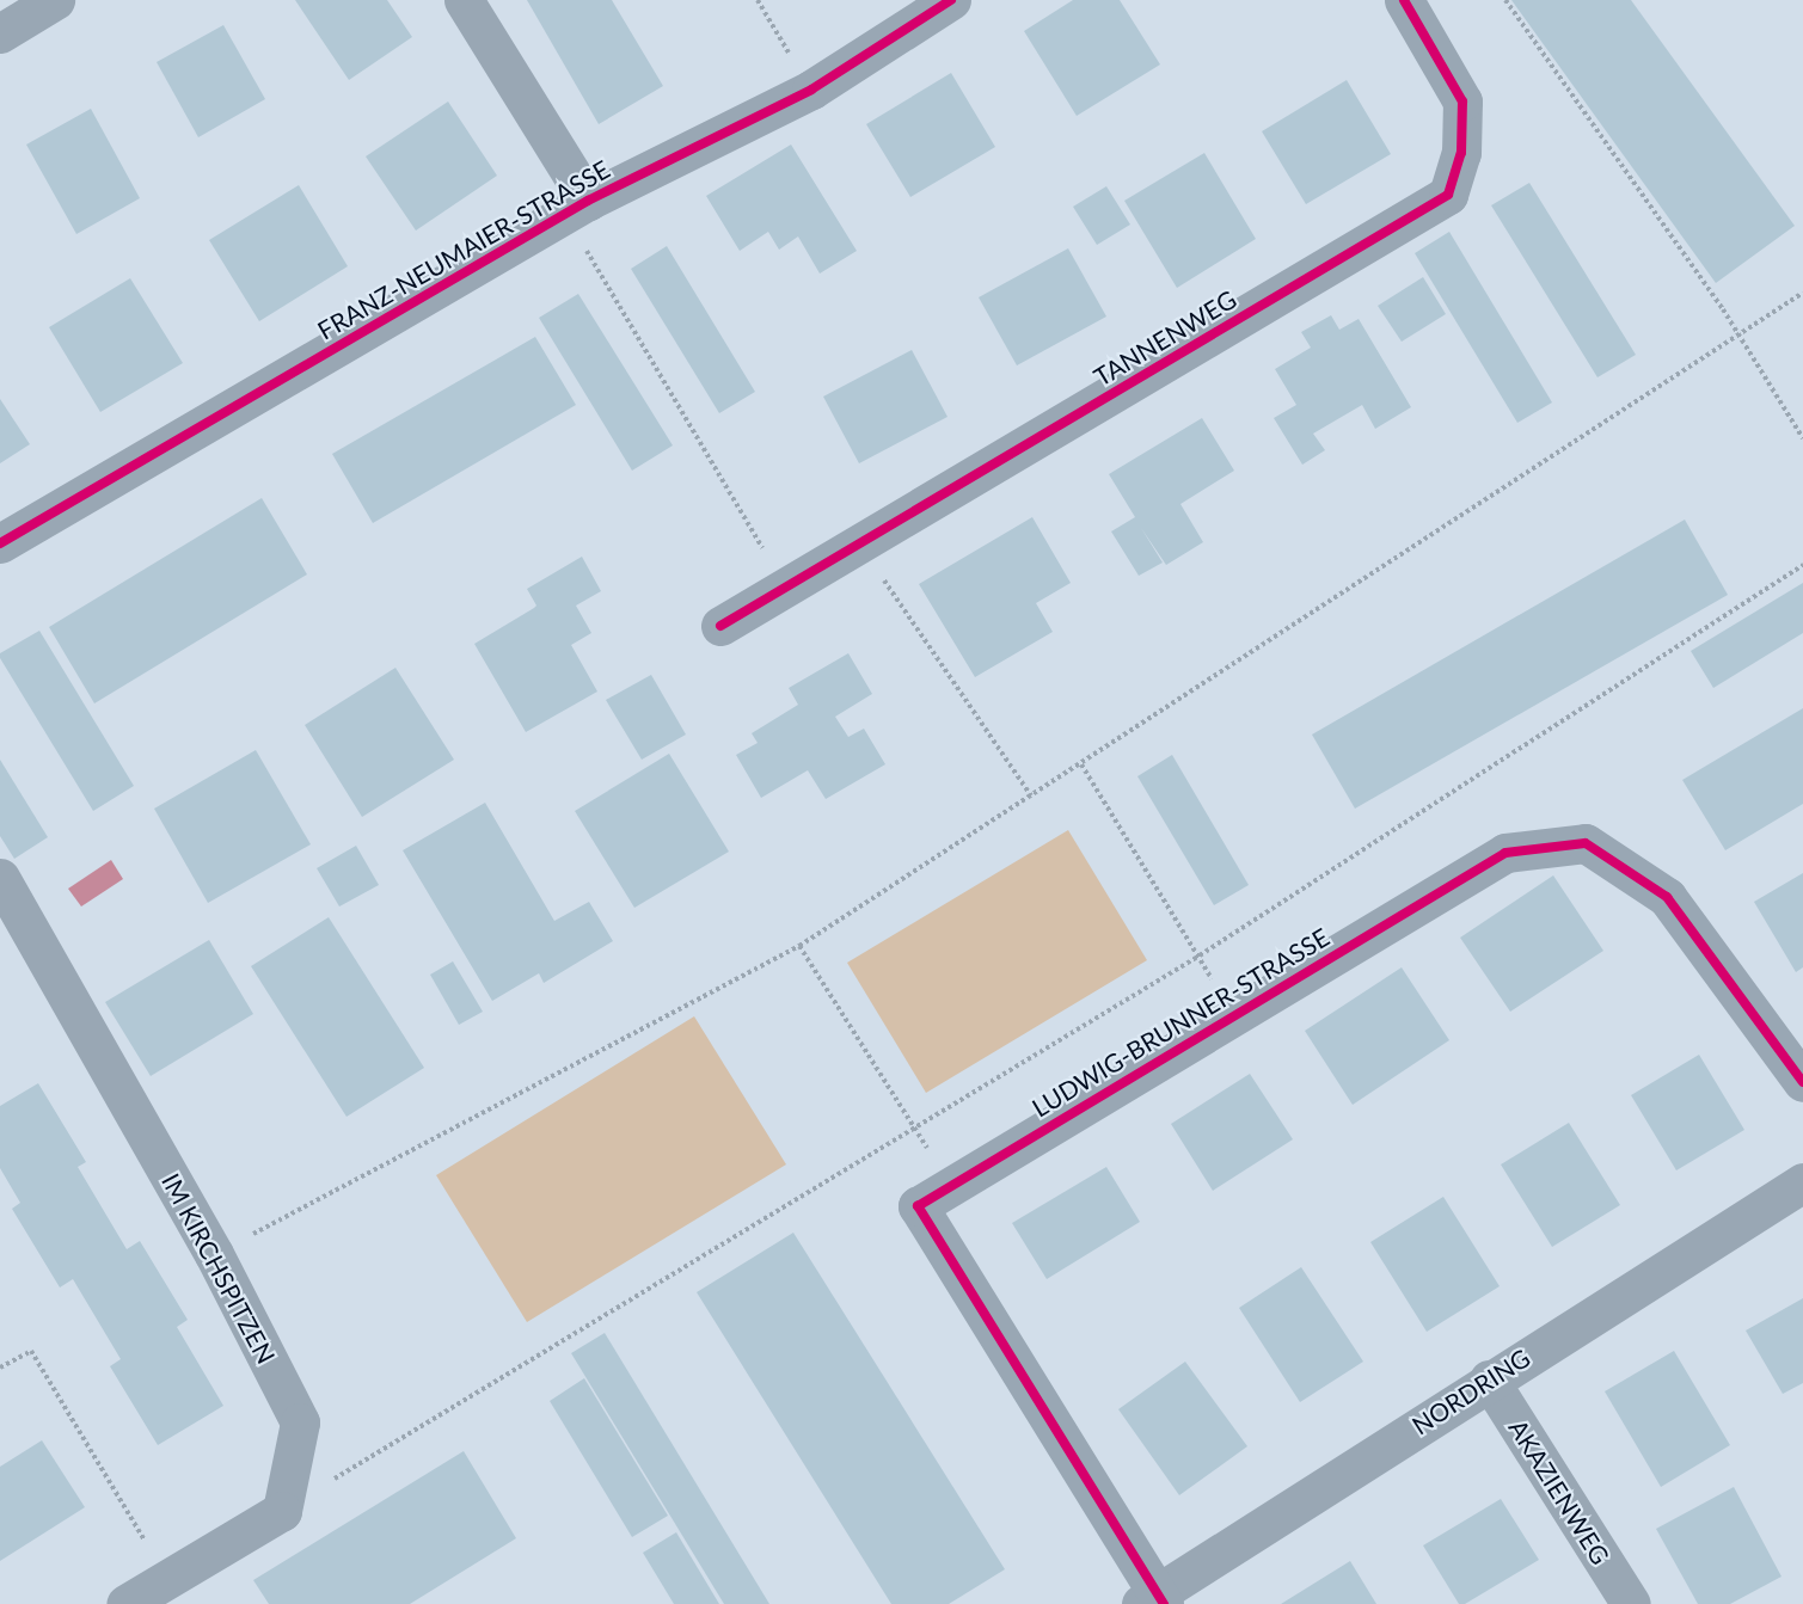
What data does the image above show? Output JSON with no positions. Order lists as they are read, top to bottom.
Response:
{
  "streets": {
    "street": [
      "FRANZ-NEUMAIER-STRASSE",
      "TANNENWEG",
      "LUDWIG-BRUNNER-STRASSE",
      "IM KIRCHSPITZEN",
      "NORDRING",
      "AKAZIENWEG"
    ]
  },
  "crossings": [
    ["LUDWIG-BRUNNER-STRASSE", "NORDRING"],
    ["NORDRING", "AKAZIENWEG"]
  ]
}
